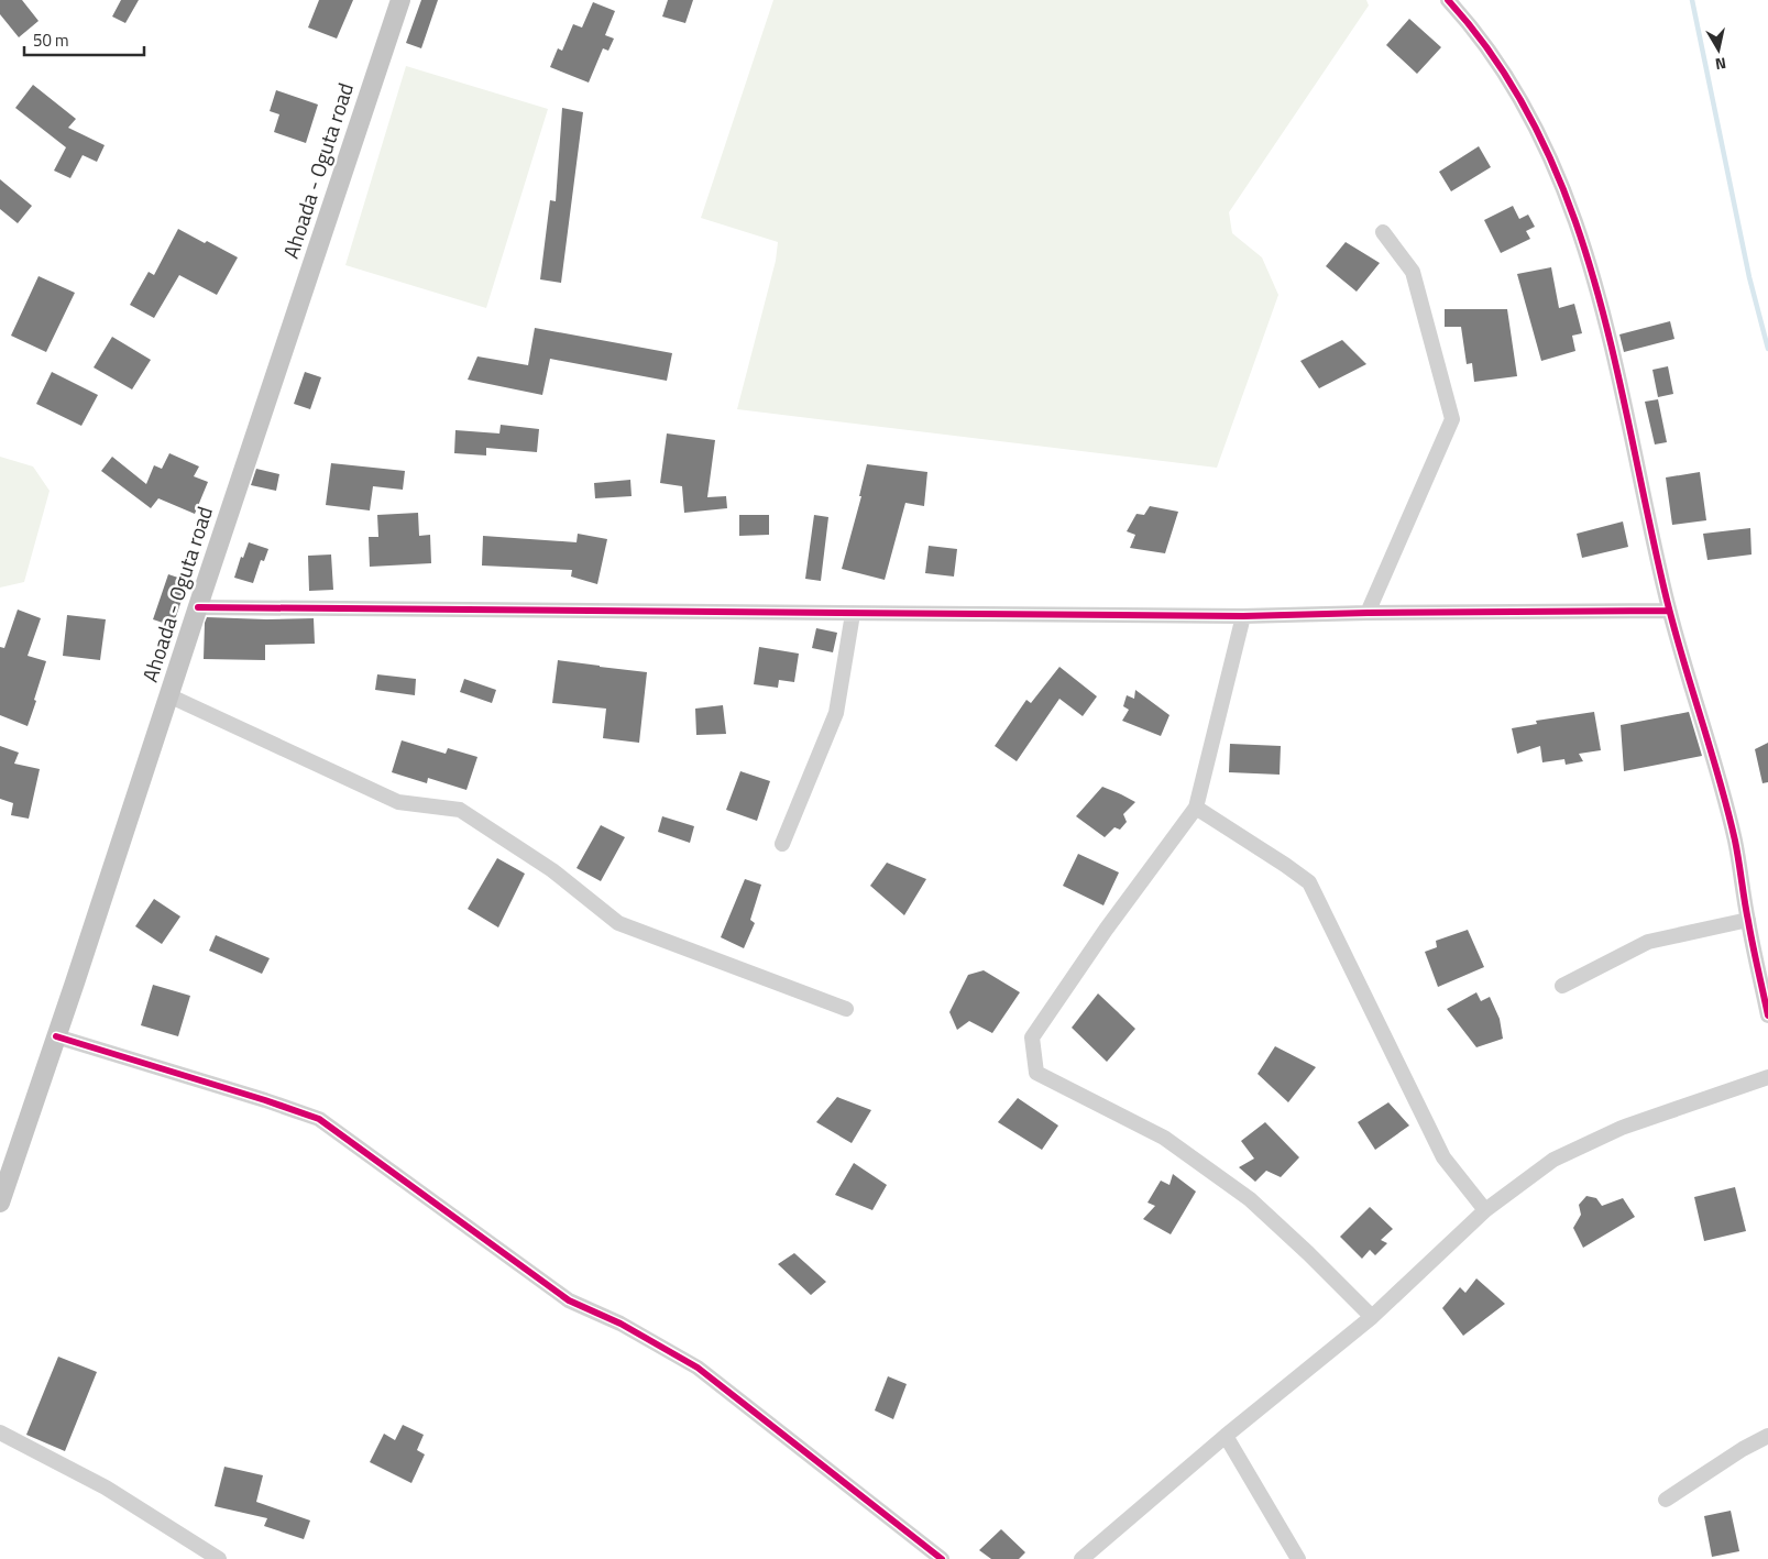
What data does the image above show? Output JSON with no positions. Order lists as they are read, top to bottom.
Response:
{
  "streets": {
    "main road": ["Ahoada - Oguta road"]
  },
  "scale_bar": "50 m",
  "north": "bottom"
}
